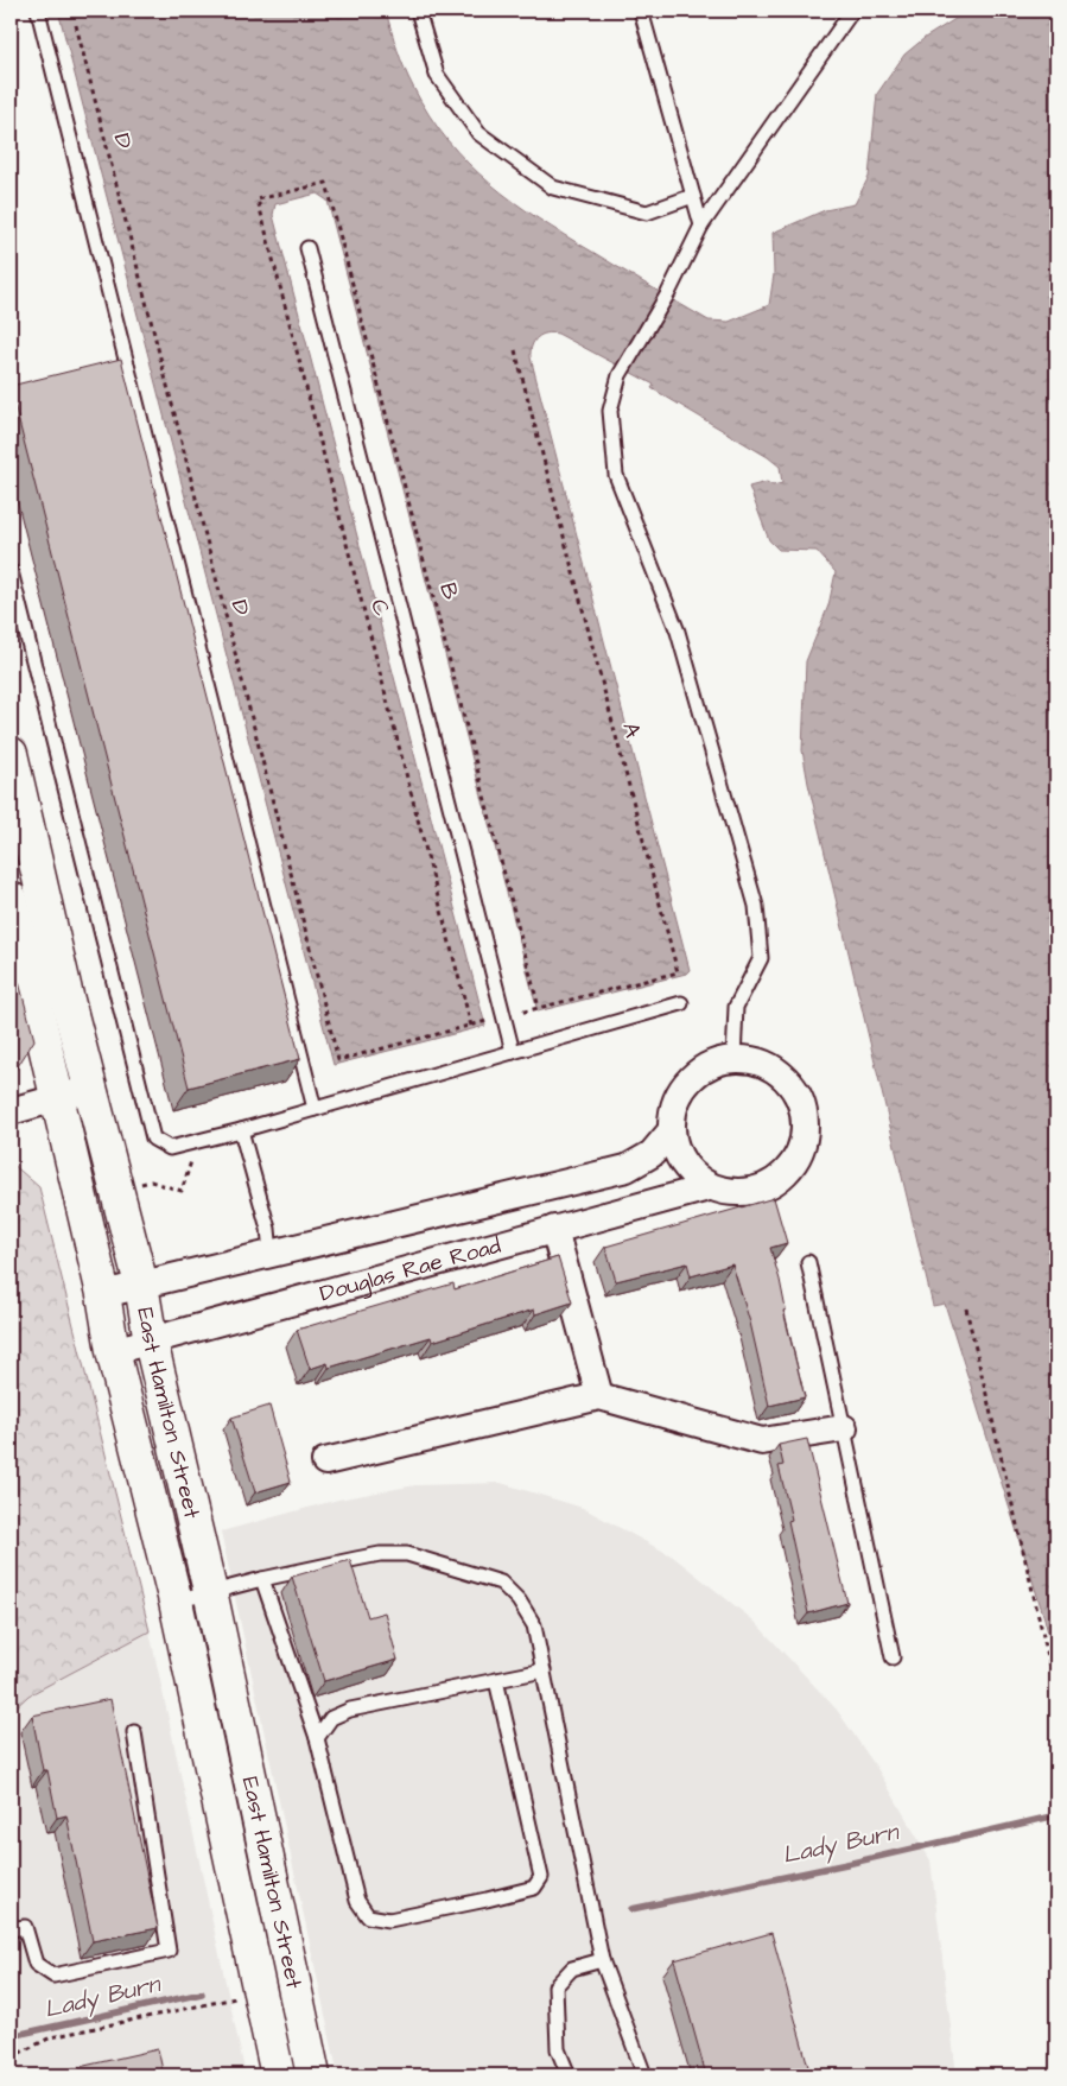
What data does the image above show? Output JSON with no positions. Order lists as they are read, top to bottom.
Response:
{
  "streets": {
    "highway": ["East Hamilton Street"],
    "street": ["Douglas Rae Road"],
    "path": [
      "D",
      "B",
      "C",
      "A"
    ]
  },
  "crossings": [
    ["D", "C"],
    ["B", "C"],
    ["B", "A"],
    ["Douglas Rae Road", "East Hamilton Street"]
  ],
  "water": ["Lady Burn"]
}
